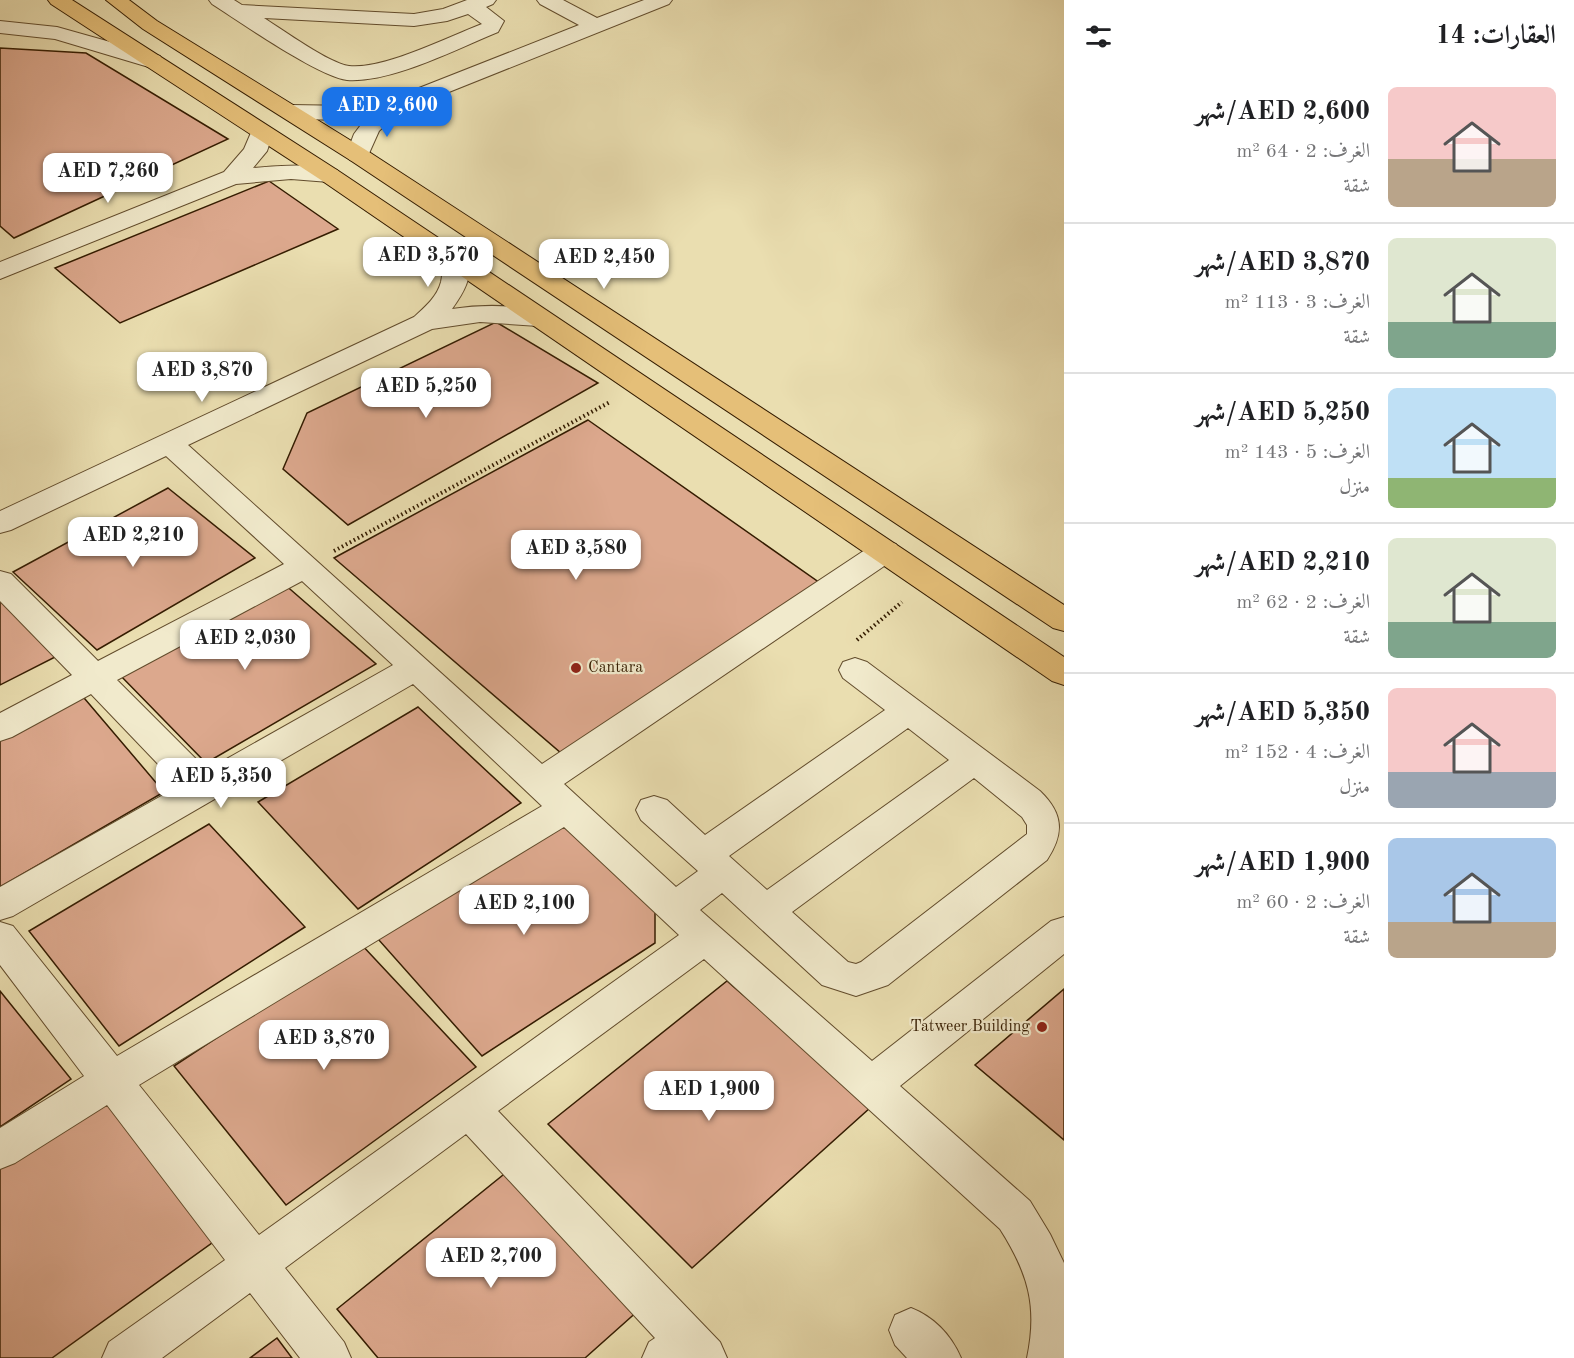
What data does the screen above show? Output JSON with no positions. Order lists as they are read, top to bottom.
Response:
{
  "places": ["Cantara", "Tatweer Building"],
  "page": {
    "heading": "العقارات: 14",
    "list": [
      {
        "name": "AED 2,600/شهر",
        "note": "الغرف: 2 · 64 m² · شقة"
      },
      {
        "name": "AED 3,870/شهر",
        "note": "الغرف: 3 · 113 m² · شقة"
      },
      {
        "name": "AED 5,250/شهر",
        "note": "الغرف: 5 · 143 m² · منزل"
      },
      {
        "name": "AED 2,210/شهر",
        "note": "الغرف: 2 · 62 m² · شقة"
      },
      {
        "name": "AED 5,350/شهر",
        "note": "الغرف: 4 · 152 m² · منزل"
      },
      {
        "name": "AED 1,900/شهر",
        "note": "الغرف: 2 · 60 m² · شقة"
      }
    ],
    "price": [
      "AED 2,600",
      "AED 7,260",
      "AED 3,570",
      "AED 2,450",
      "AED 3,870",
      "AED 5,250",
      "AED 2,210",
      "AED 3,580",
      "AED 2,030",
      "AED 5,350",
      "AED 2,100",
      "AED 3,870",
      "AED 1,900",
      "AED 2,700"
    ]
  }
}
